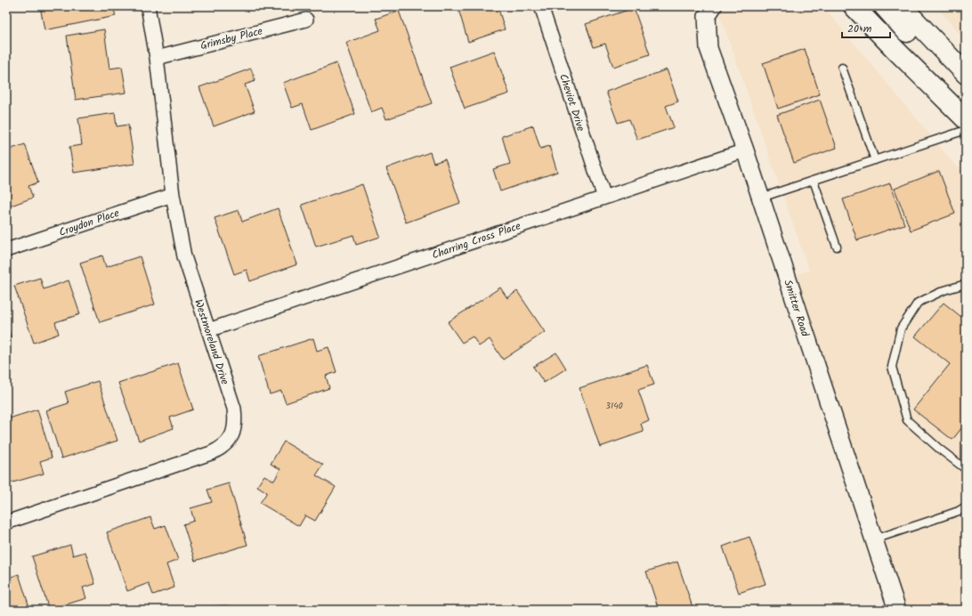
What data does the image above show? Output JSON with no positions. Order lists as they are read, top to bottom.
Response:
{
  "streets": {
    "street": [
      "Grimsby Place",
      "Cheviot Drive",
      "Croydon Place",
      "Charring Cross Place",
      "Smitter Road",
      "Westmoreland Drive"
    ]
  },
  "crossings": [
    ["Grimsby Place", "Westmoreland Drive"],
    ["Cheviot Drive", "Charring Cross Place"],
    ["Croydon Place", "Westmoreland Drive"],
    ["Charring Cross Place", "Smitter Road"],
    ["Charring Cross Place", "Westmoreland Drive"]
  ],
  "house_numbers": ["3140"],
  "scale_bar": "20 m"
}
